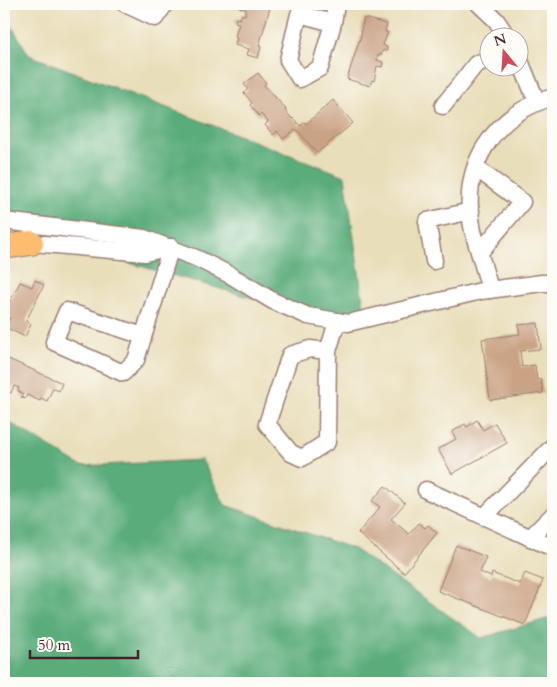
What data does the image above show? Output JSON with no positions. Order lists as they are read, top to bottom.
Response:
{
  "scale_bar": "50 m",
  "north": "top"
}
